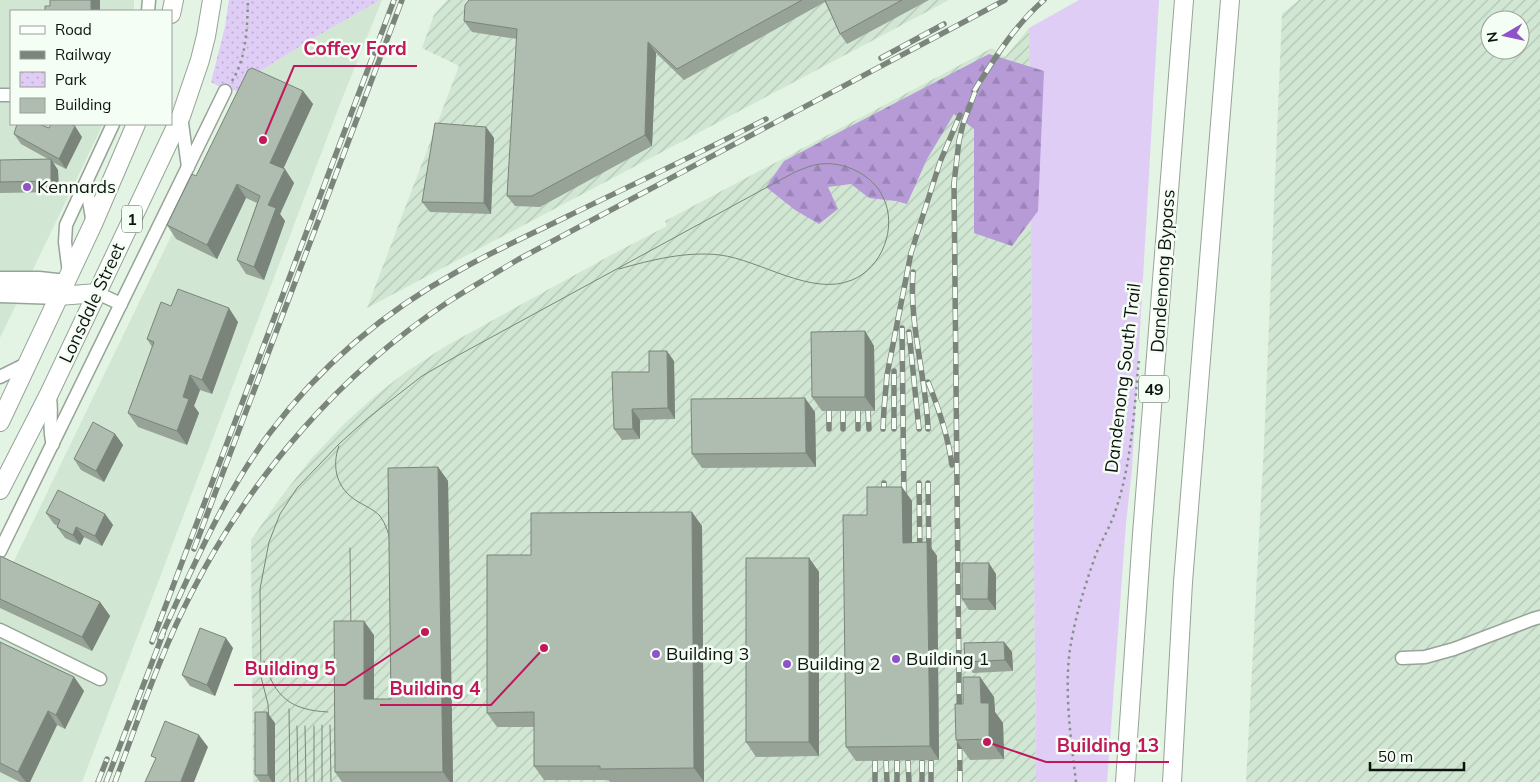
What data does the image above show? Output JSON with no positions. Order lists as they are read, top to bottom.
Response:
{
  "streets": {
    "highway": [
      "1",
      "Dandenong Bypass",
      "Lonsdale Street",
      "49"
    ],
    "path": ["Dandenong South Trail"]
  },
  "places": [
    "Coffey Ford",
    "Kennards",
    "Building 5",
    "Building 4",
    "Building 3",
    "Building 1",
    "Building 2",
    "Building 13"
  ],
  "legend": [
    "Road",
    "Railway",
    "Park",
    "Building"
  ],
  "scale_bar": "50 m",
  "north": "left"
}
